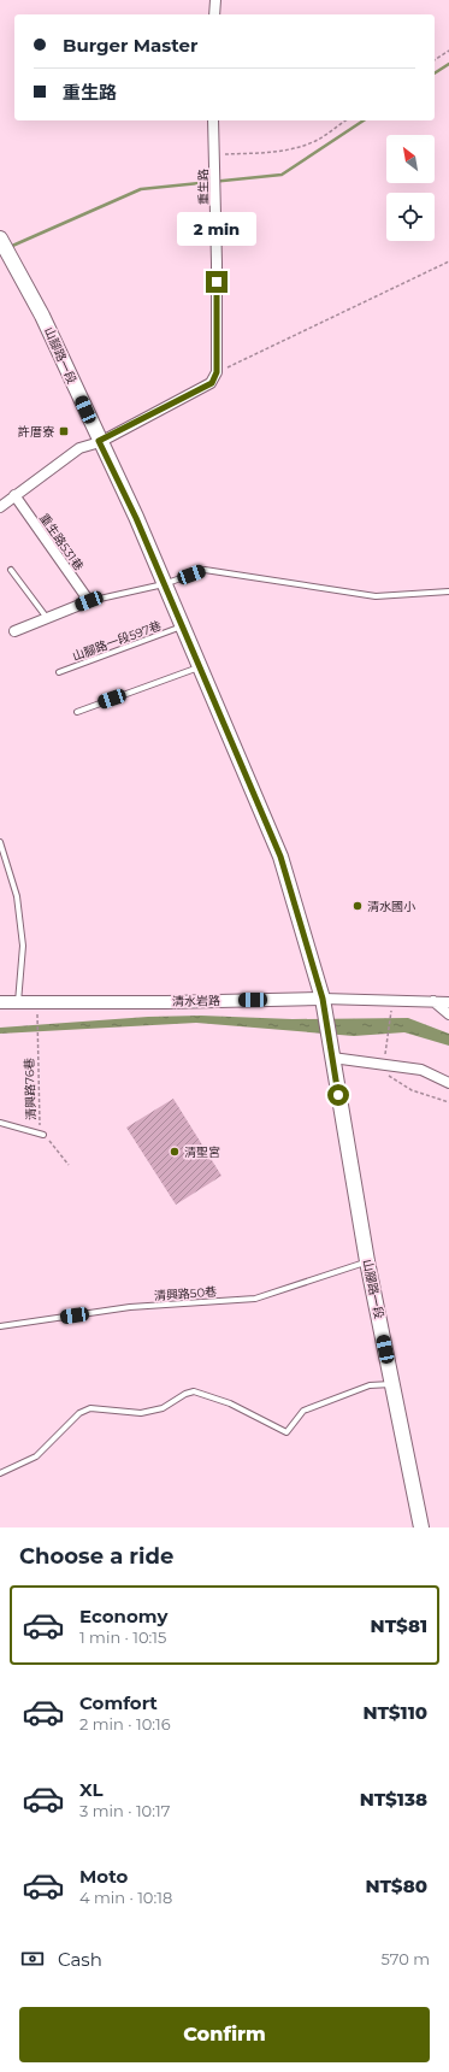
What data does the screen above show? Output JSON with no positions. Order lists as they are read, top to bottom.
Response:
{
  "streets": {
    "main road": ["山腳路一段"],
    "street": ["重生路", "重生路531巷", "清水岩路"],
    "lane": ["山腳路一段597巷", "清興路50巷"],
    "path": ["清興路76巷"]
  },
  "crossings": [
    ["山腳路一段", "山腳路一段597巷"],
    ["山腳路一段", "清水岩路"],
    ["山腳路一段", "清興路50巷"],
    ["清水岩路", "清興路76巷"]
  ],
  "places": {
    "transit": ["許厝寮"],
    "other": ["清水國小", "清聖宮"]
  },
  "north": "top left",
  "page": {
    "banner": ["Burger Master", "重生路"],
    "bubble": "2 min",
    "heading": "Choose a ride",
    "list": [
      {
        "name": "Economy",
        "note": "1 min · 10:15",
        "value": "NT$81"
      },
      {
        "name": "Comfort",
        "note": "2 min · 10:16",
        "value": "NT$110"
      },
      {
        "name": "XL",
        "note": "3 min · 10:17",
        "value": "NT$138"
      },
      {
        "name": "Moto",
        "note": "4 min · 10:18",
        "value": "NT$80"
      }
    ],
    "pay": ["Cash", "570 m"],
    "buttons": "Confirm"
  }
}
